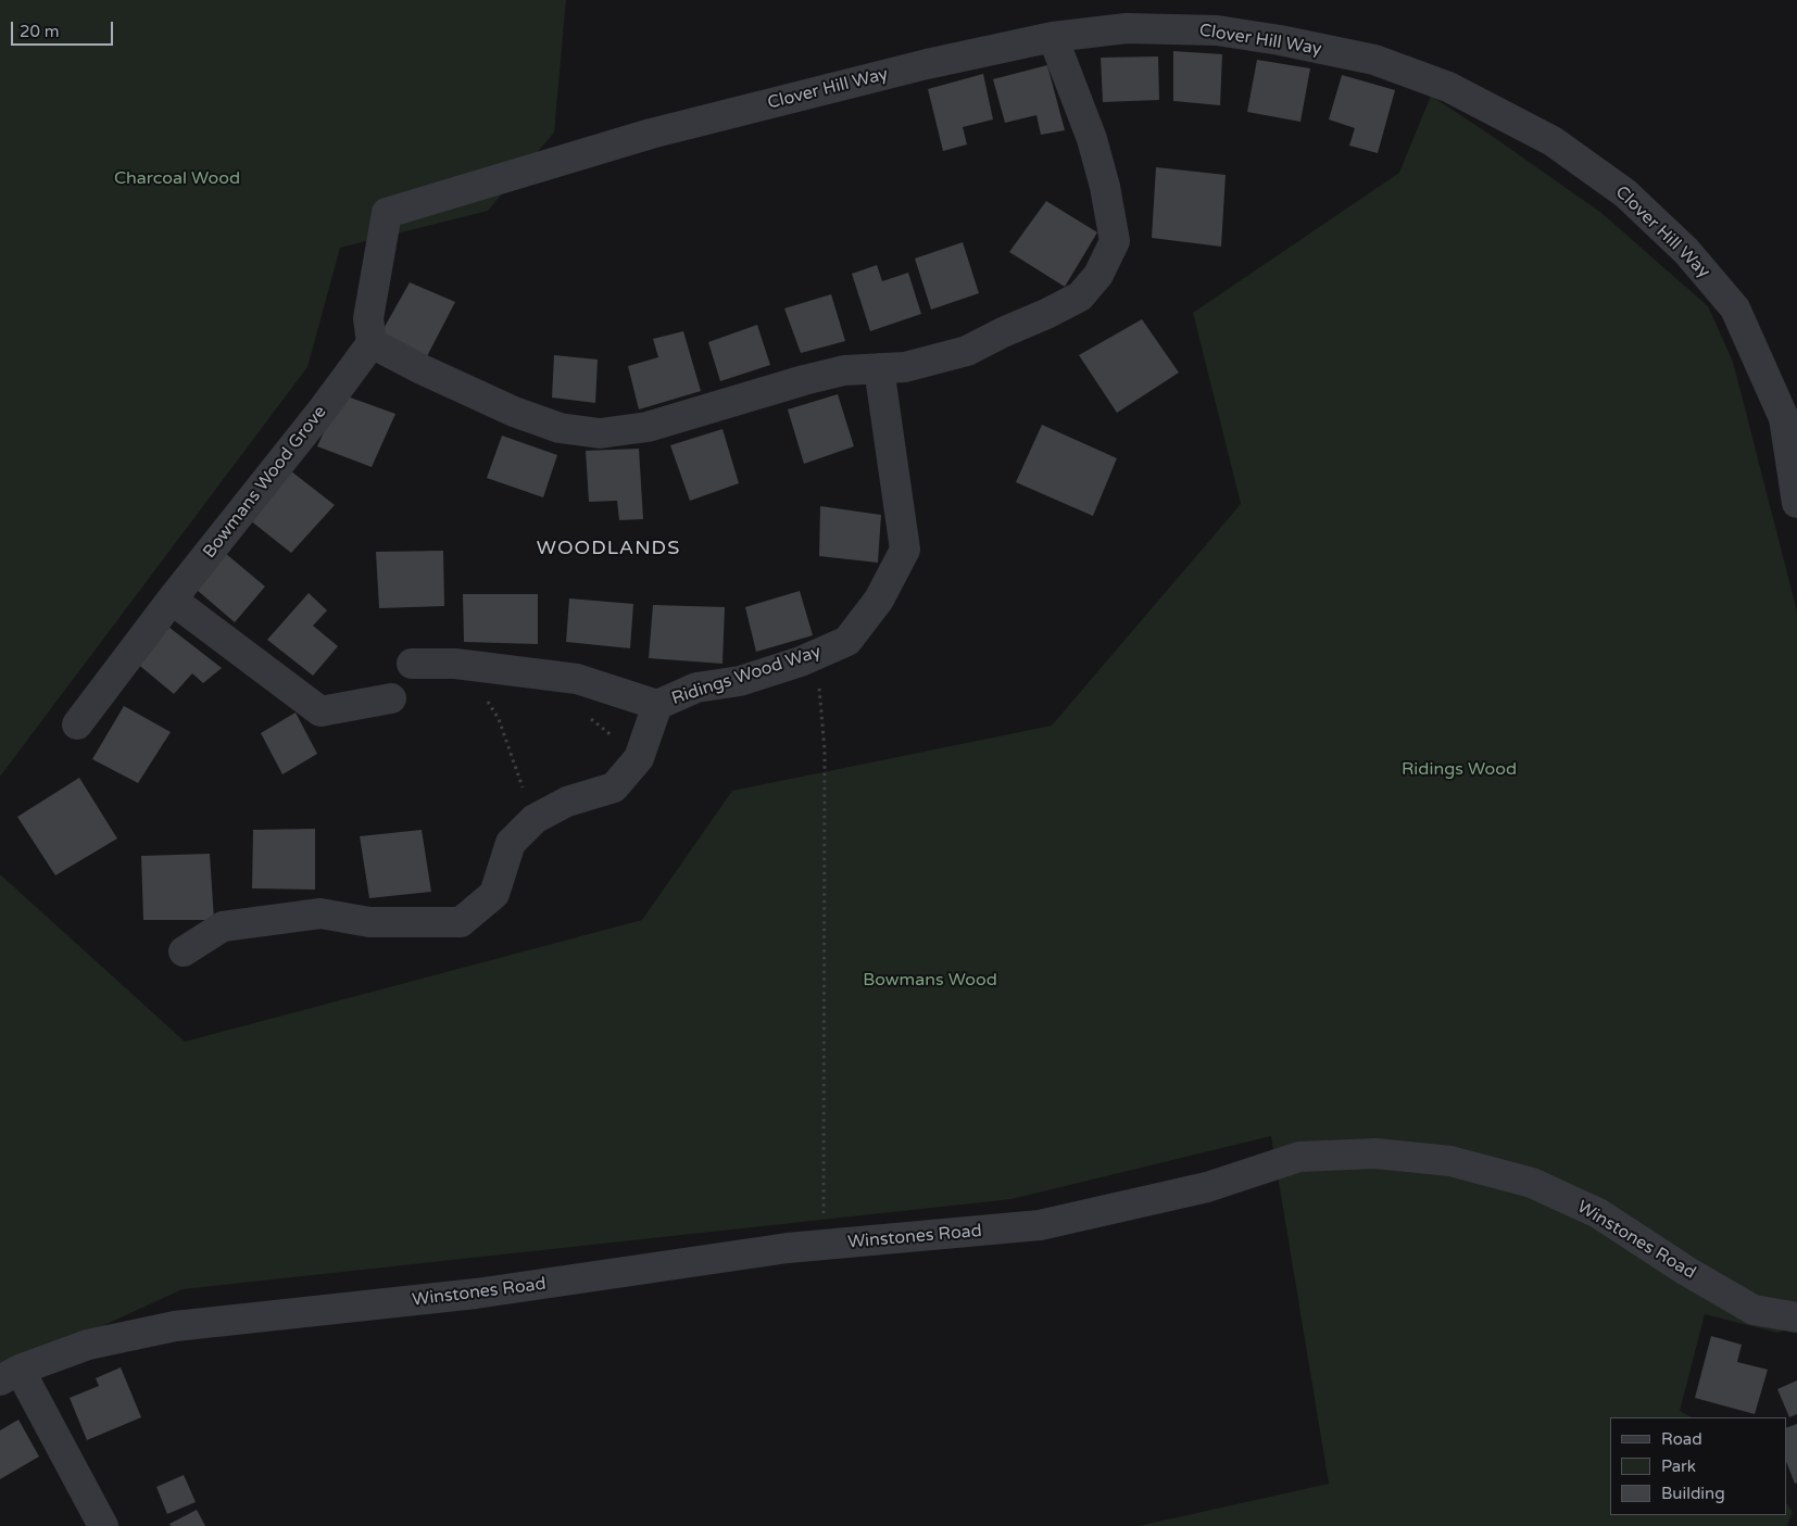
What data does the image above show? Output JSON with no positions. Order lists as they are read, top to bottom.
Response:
{
  "streets": {
    "street": [
      "Clover Hill Way",
      "Bowmans Wood Grove",
      "Ridings Wood Way",
      "Winstones Road"
    ]
  },
  "crossings": [
    ["Clover Hill Way", "Bowmans Wood Grove"]
  ],
  "districts": ["WOODLANDS"],
  "parks": ["Charcoal Wood", "Ridings Wood", "Bowmans Wood"],
  "legend": ["Road", "Park", "Building"],
  "scale_bar": "20 m"
}
